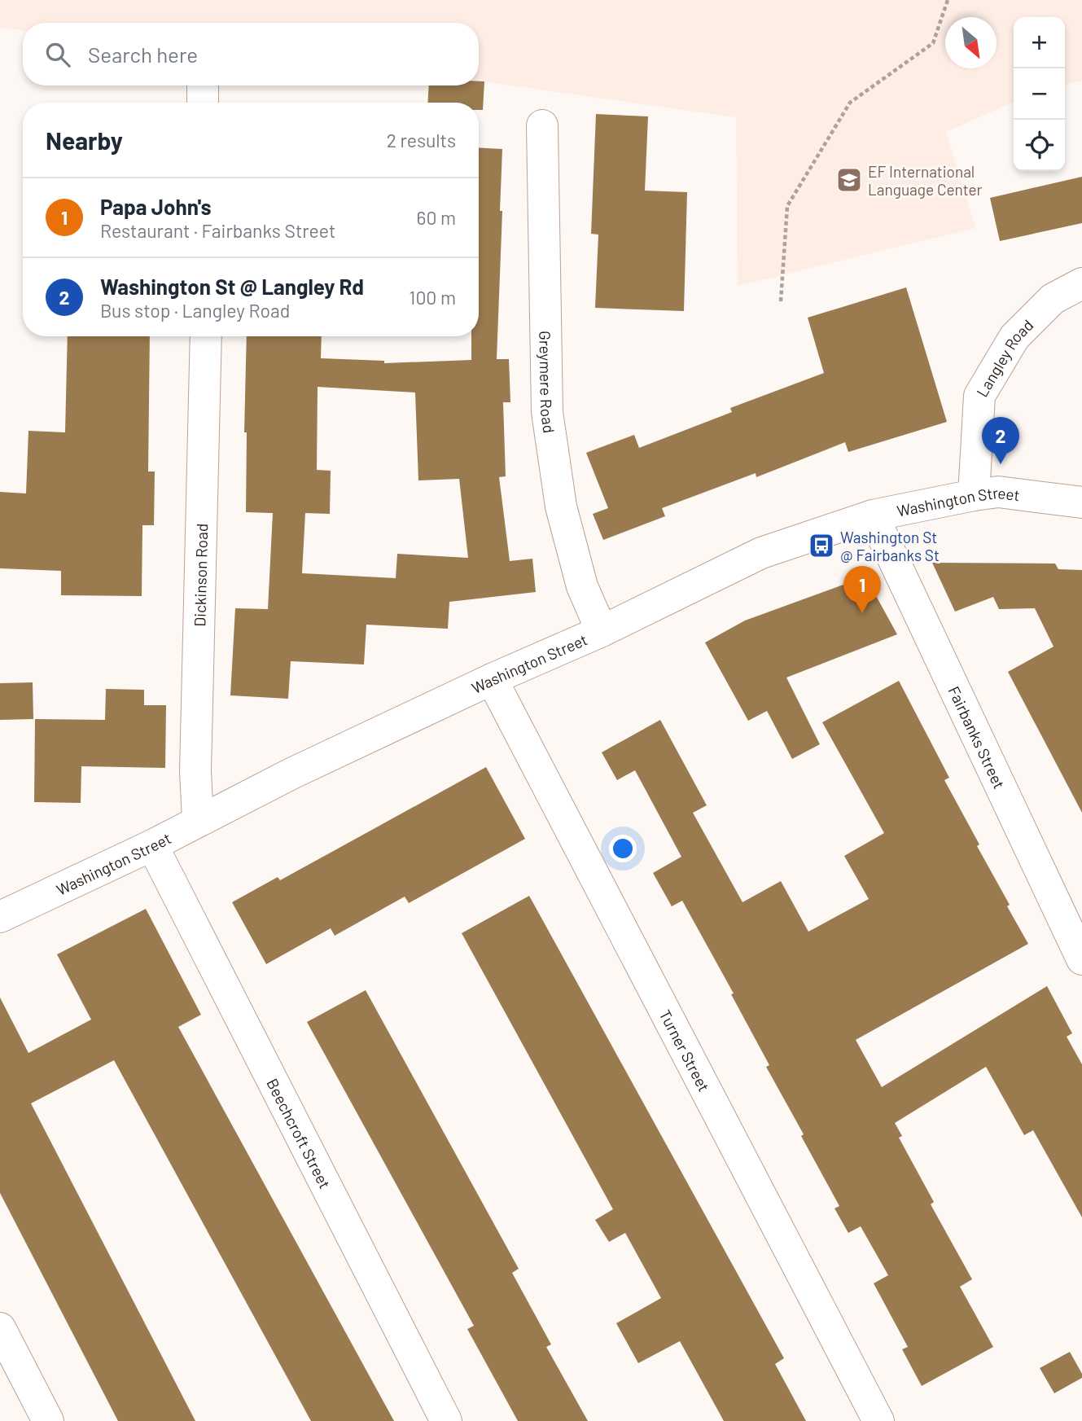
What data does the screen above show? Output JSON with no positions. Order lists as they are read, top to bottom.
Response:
{
  "streets": {
    "street": [
      "Langley Road",
      "Greymere Road",
      "Washington Street",
      "Dickinson Road",
      "Fairbanks Street",
      "Turner Street",
      "Beechcroft Street"
    ]
  },
  "crossings": [
    ["Langley Road", "Washington Street"],
    ["Greymere Road", "Washington Street"],
    ["Washington Street", "Dickinson Road"],
    ["Washington Street", "Fairbanks Street"],
    ["Washington Street", "Turner Street"],
    ["Washington Street", "Beechcroft Street"]
  ],
  "places": {
    "school or university": ["EF International Language Center"],
    "bus stop": ["Washington St @ Fairbanks St"]
  },
  "north": "bottom right",
  "page": {
    "map_buttons": ["+", "−"],
    "search": "Search here",
    "heading": ["Nearby", "2 results"],
    "list": [
      {
        "mark": "1",
        "name": "Papa John's",
        "note": "Restaurant · Fairbanks Street",
        "value": "60 m"
      },
      {
        "mark": "2",
        "name": "Washington St @ Langley Rd",
        "note": "Bus stop · Langley Road",
        "value": "100 m"
      }
    ],
    "pins": ["2", "1"]
  }
}
